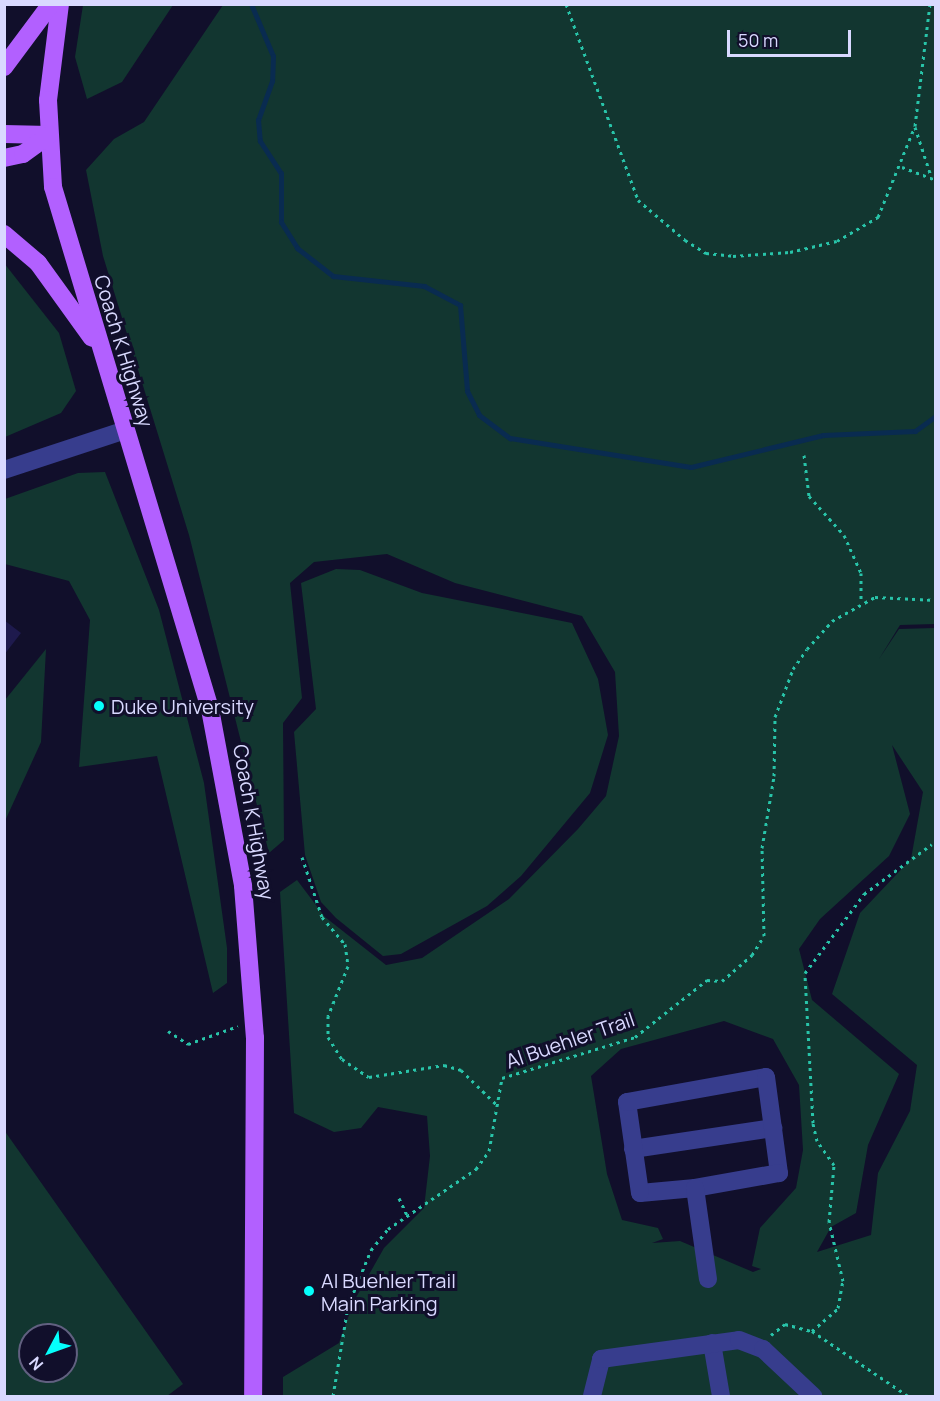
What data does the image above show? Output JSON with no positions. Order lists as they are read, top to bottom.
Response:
{
  "streets": {
    "main road": ["Coach K Highway"],
    "path": ["Al Buehler Trail"]
  },
  "places": ["Duke University", "Al Buehler Trail Main Parking"],
  "scale_bar": "50 m",
  "north": "bottom left"
}
